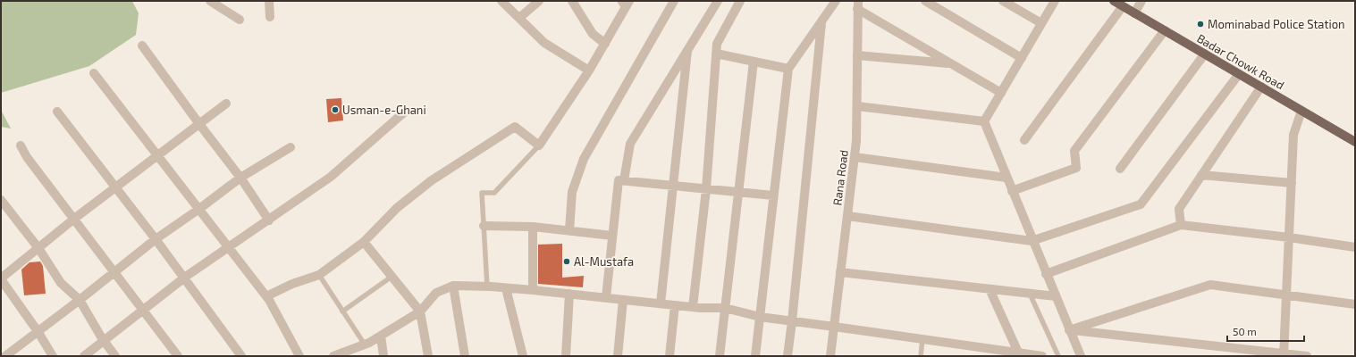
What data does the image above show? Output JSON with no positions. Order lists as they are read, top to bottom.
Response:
{
  "streets": {
    "main road": ["Badar Chowk Road"],
    "street": ["Rana Road"]
  },
  "places": ["Mominabad Police Station", "Usman-e-Ghani", "Al-Mustafa"],
  "scale_bar": "50 m"
}
